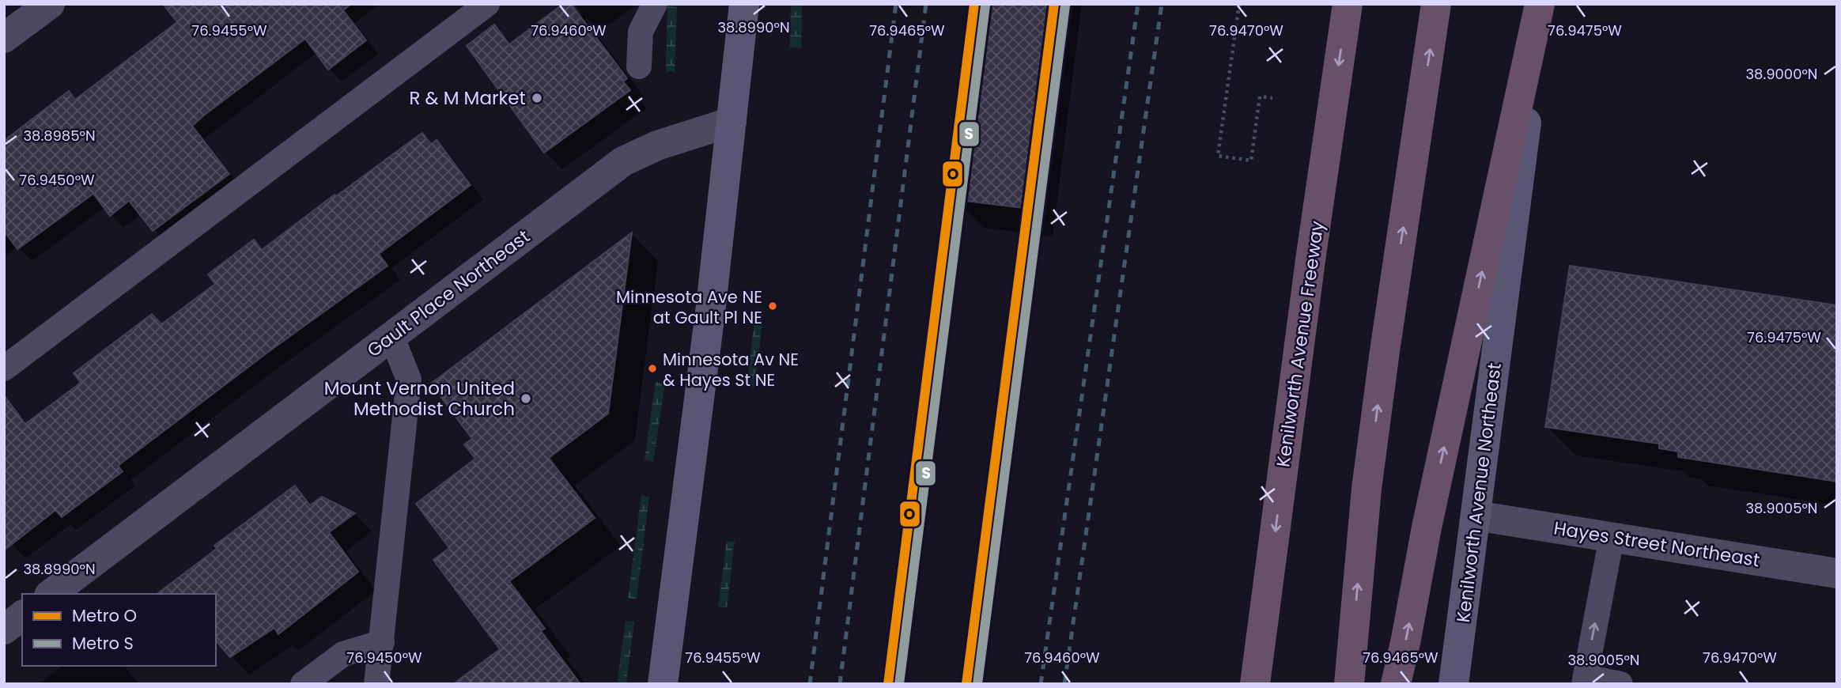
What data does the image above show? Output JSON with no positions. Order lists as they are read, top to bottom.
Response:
{
  "streets": {
    "highway": ["Kenilworth Avenue Freeway"],
    "main road": ["Kenilworth Avenue Northeast"],
    "street": ["Gault Place Northeast", "Hayes Street Northeast"]
  },
  "crossings": [
    ["Kenilworth Avenue Northeast", "Hayes Street Northeast"]
  ],
  "places": [
    "R & M Market",
    "Minnesota Ave NE at Gault Pl NE",
    "Minnesota Av NE & Hayes St NE",
    "Mount Vernon United Methodist Church"
  ],
  "lines": ["metro line O", "metro line S"],
  "legend": ["Metro O", "Metro S"],
  "coordinates": [
    "38.8990°N",
    "76.9455°W",
    "76.9460°W",
    "76.9465°W",
    "76.9475°W",
    "76.9470°W",
    "38.9000°N",
    "38.8985°N",
    "76.9450°W",
    "38.9005°N"
  ]
}
